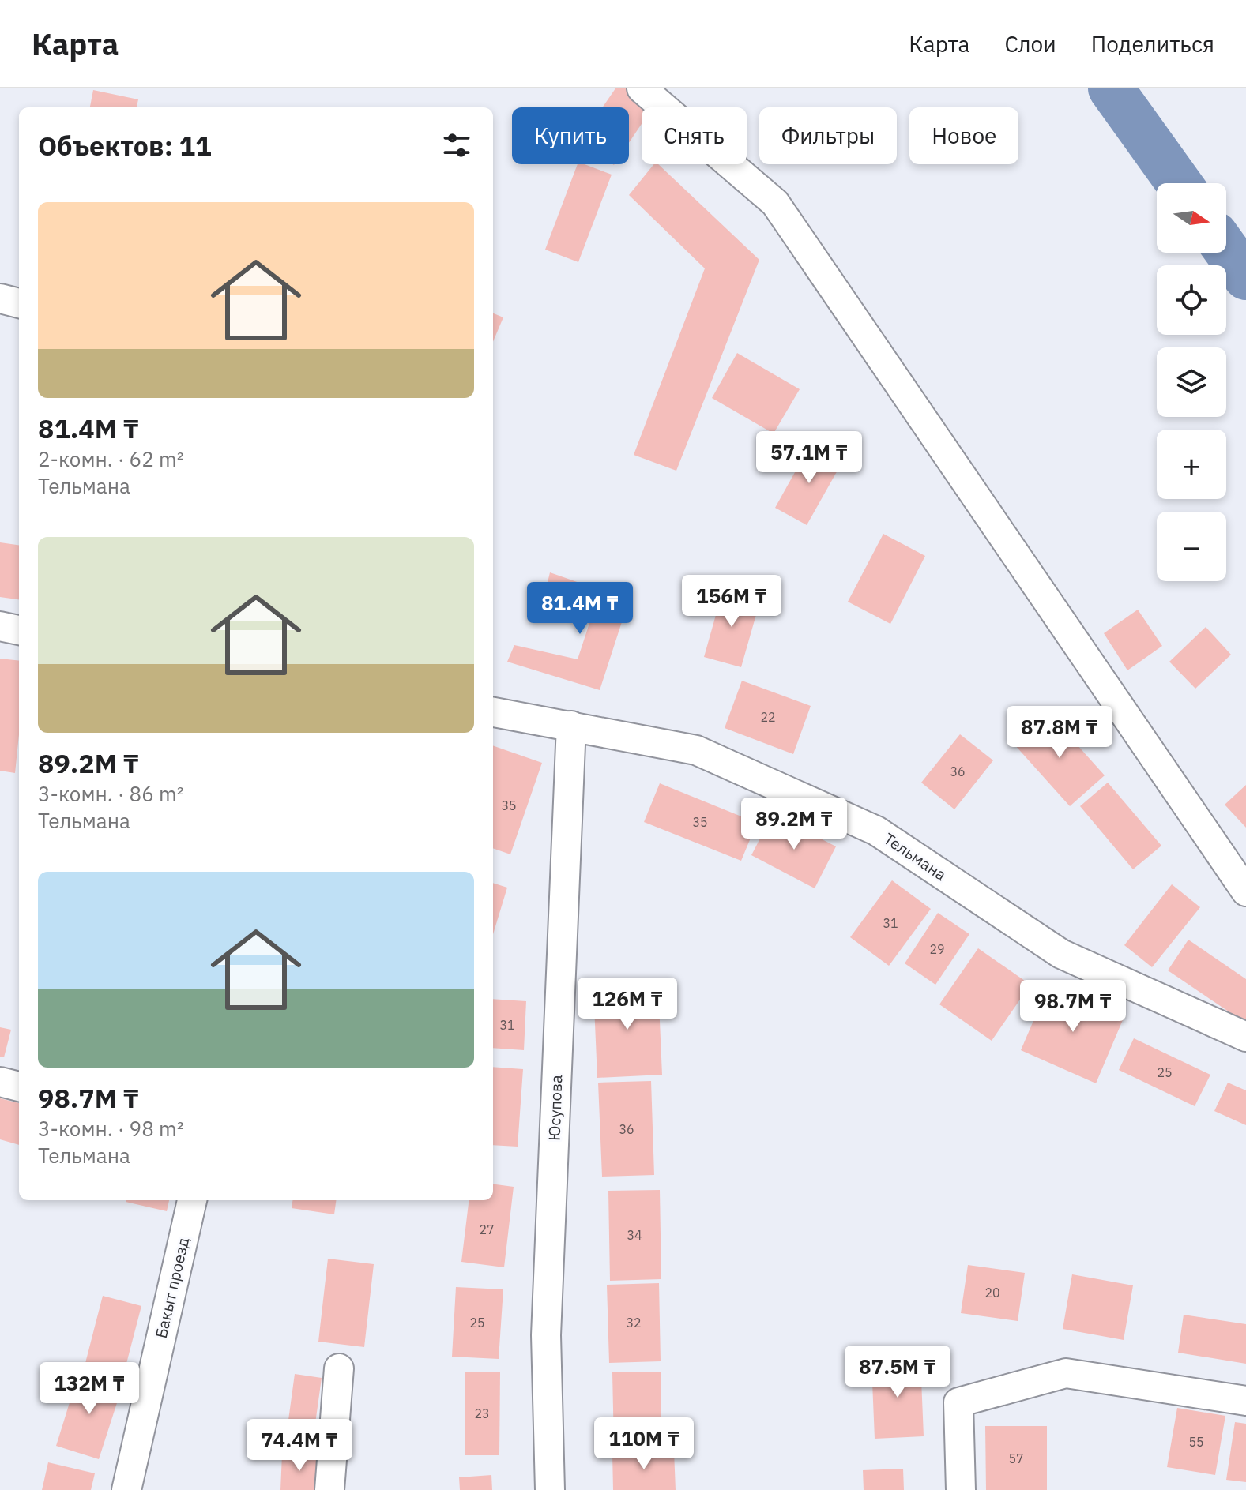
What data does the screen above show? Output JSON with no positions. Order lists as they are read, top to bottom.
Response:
{
  "streets": {
    "street": ["Тельмана", "Юсупова", "Бакыт проезд"]
  },
  "crossings": [
    ["Тельмана", "Юсупова"]
  ],
  "house_numbers": [
    "22",
    "36",
    "35",
    "35",
    "31",
    "29",
    "31",
    "25",
    "36",
    "27",
    "34",
    "20",
    "25",
    "32",
    "23",
    "55",
    "57"
  ],
  "north": "right",
  "page": {
    "header": "Карта",
    "nav": ["Карта", "Слои", "Поделиться"],
    "chip": [
      "Купить",
      "Снять",
      "Фильтры",
      "Новое"
    ],
    "heading": "Объектов: 11",
    "map_buttons": ["+", "−"],
    "list": [
      {
        "name": "81.4M ₸",
        "note": "2-комн. · 62 m² · Тельмана"
      },
      {
        "name": "89.2M ₸",
        "note": "3-комн. · 86 m² · Тельмана"
      },
      {
        "name": "98.7M ₸",
        "note": "3-комн. · 98 m² · Тельмана"
      }
    ],
    "price": [
      "57.1M ₸",
      "156M ₸",
      "81.4M ₸",
      "87.8M ₸",
      "89.2M ₸",
      "126M ₸",
      "98.7M ₸",
      "87.5M ₸",
      "132M ₸",
      "110M ₸",
      "74.4M ₸"
    ]
  }
}
